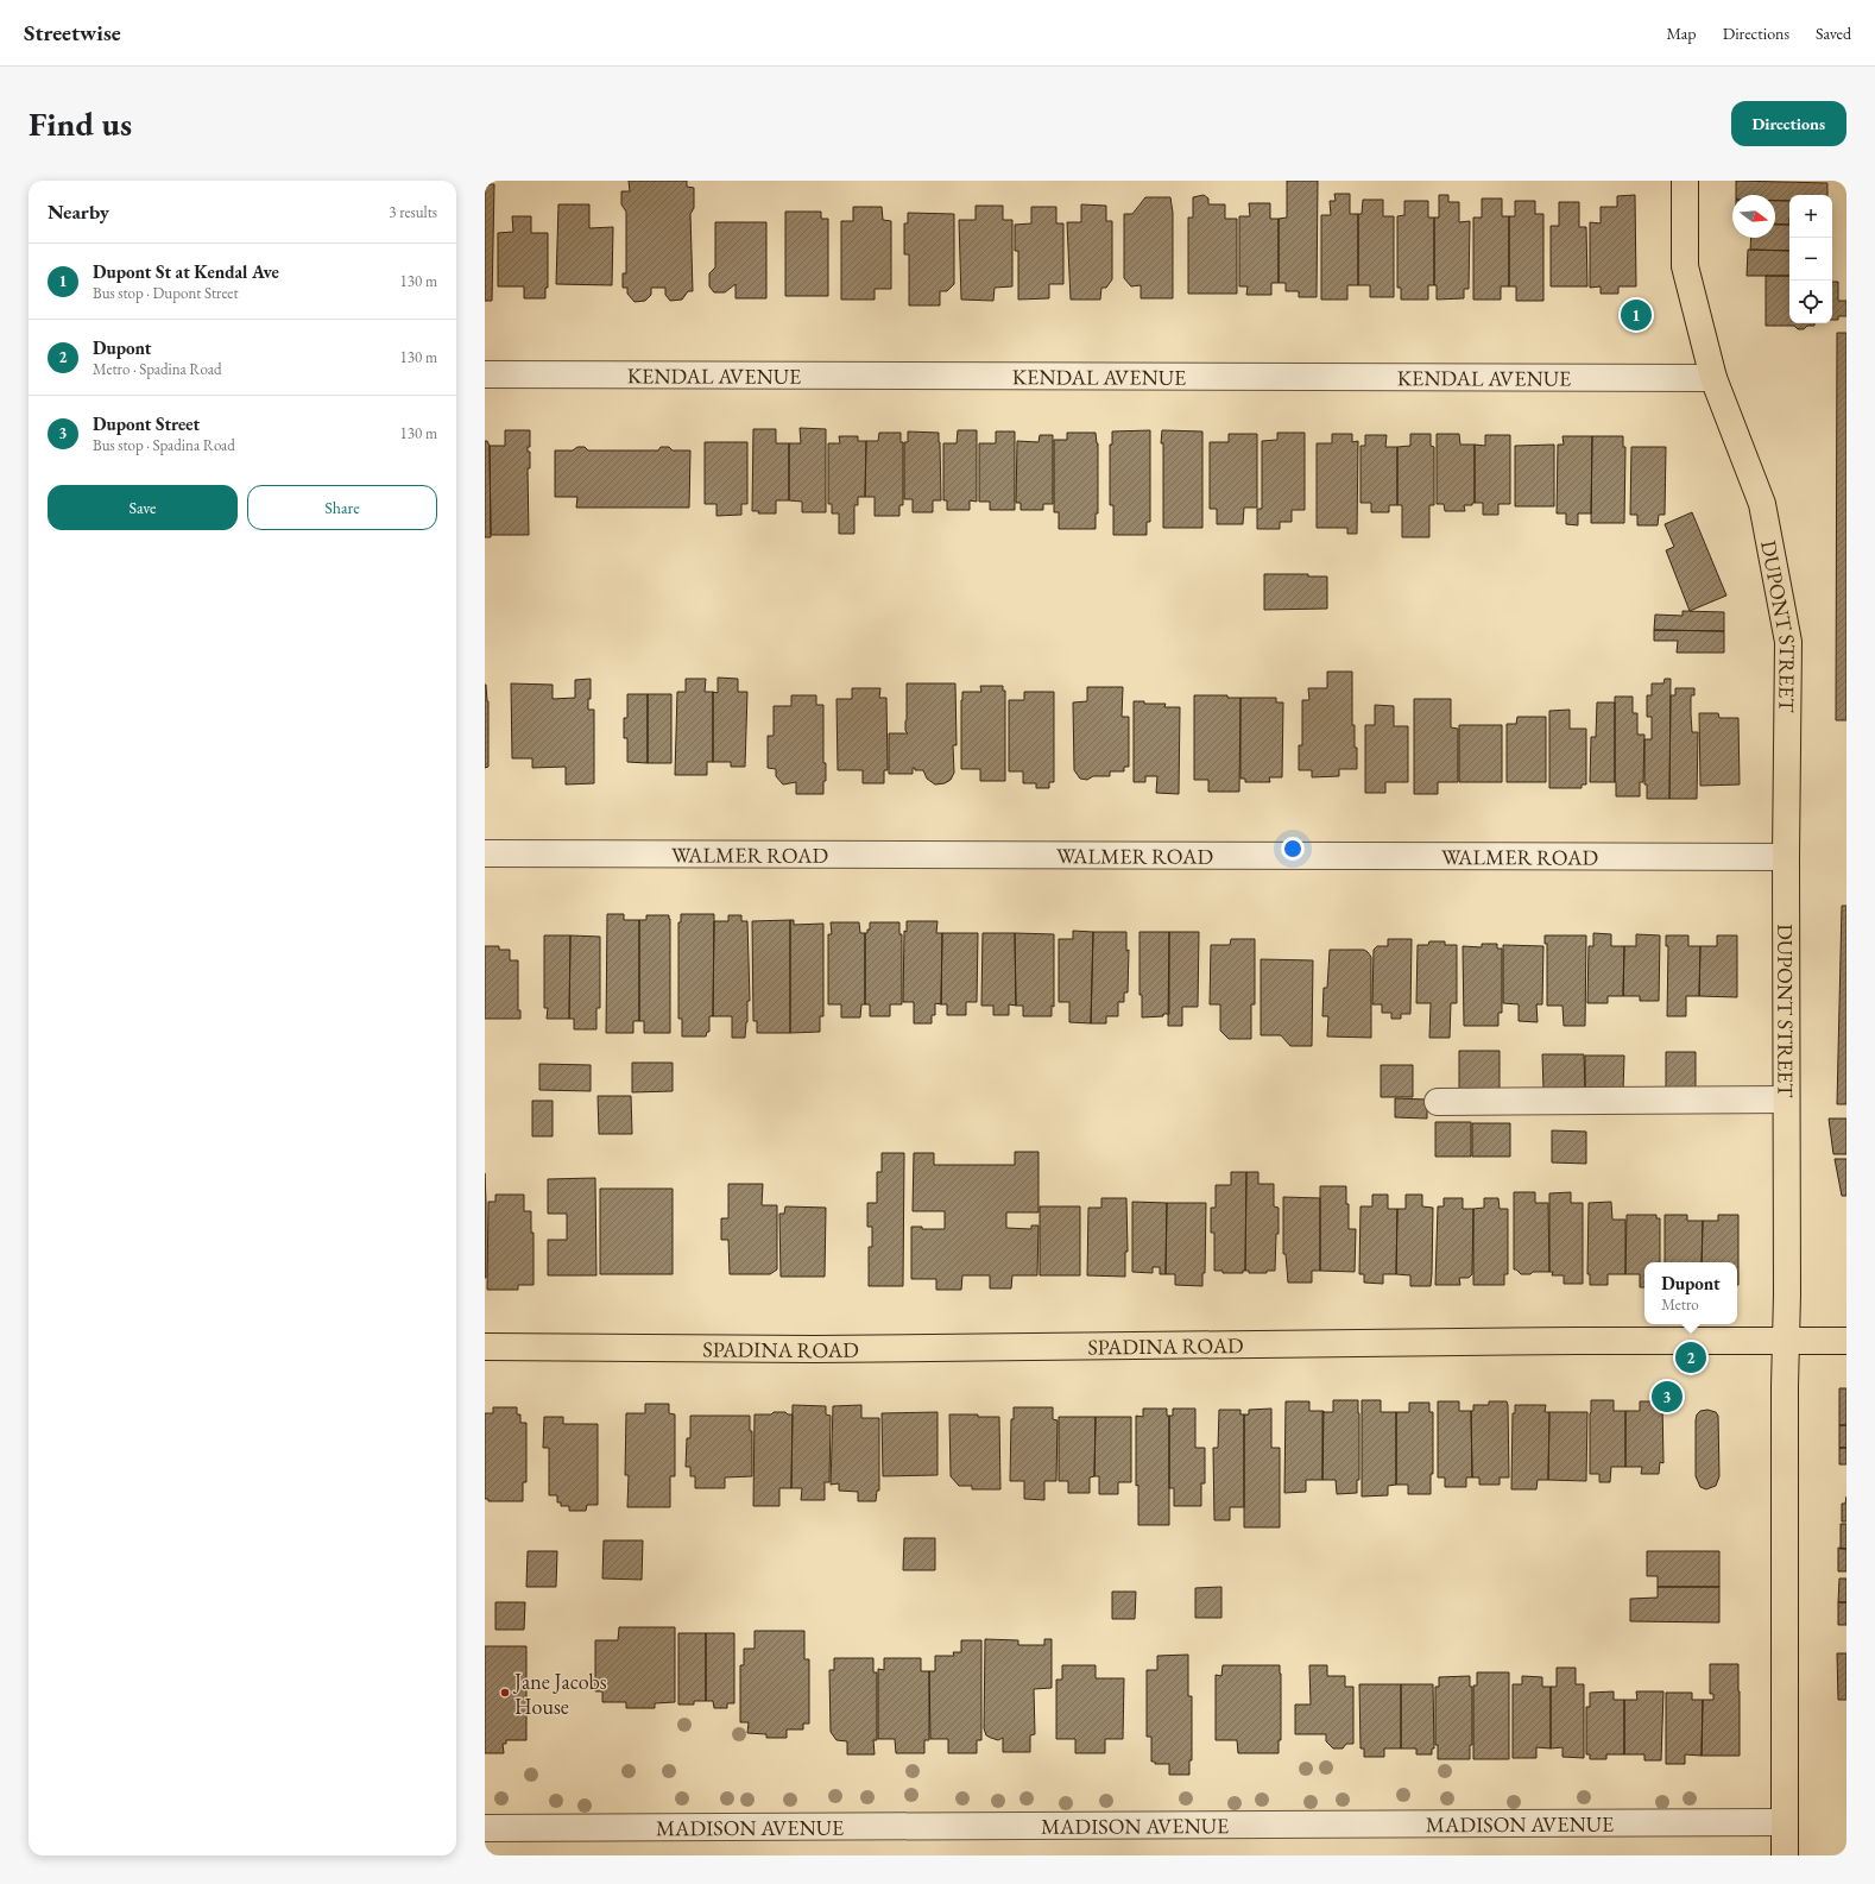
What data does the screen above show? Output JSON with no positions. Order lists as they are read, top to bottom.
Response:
{
  "streets": {
    "main road": ["DUPONT STREET", "SPADINA ROAD"],
    "street": ["KENDAL AVENUE", "WALMER ROAD", "MADISON AVENUE"]
  },
  "crossings": [
    ["KENDAL AVENUE", "DUPONT STREET"],
    ["DUPONT STREET", "WALMER ROAD"],
    ["DUPONT STREET", "SPADINA ROAD"],
    ["DUPONT STREET", "MADISON AVENUE"]
  ],
  "places": ["Jane Jacobs House"],
  "north": "right",
  "page": {
    "header": "Streetwise",
    "nav": ["Map", "Directions", "Saved"],
    "buttons": [
      "Directions",
      ["Save", "Share"]
    ],
    "title": "Find us",
    "heading": ["Nearby", "3 results"],
    "map_buttons": ["+", "−"],
    "list": [
      {
        "mark": "1",
        "name": "Dupont St at Kendal Ave",
        "note": "Bus stop · Dupont Street",
        "value": "130 m"
      },
      {
        "mark": "2",
        "name": "Dupont",
        "note": "Metro · Spadina Road",
        "value": "130 m"
      },
      {
        "mark": "3",
        "name": "Dupont Street",
        "note": "Bus stop · Spadina Road",
        "value": "130 m"
      }
    ],
    "pins": ["1", "2", "3"],
    "popup": ["Dupont", "Metro"]
  }
}
